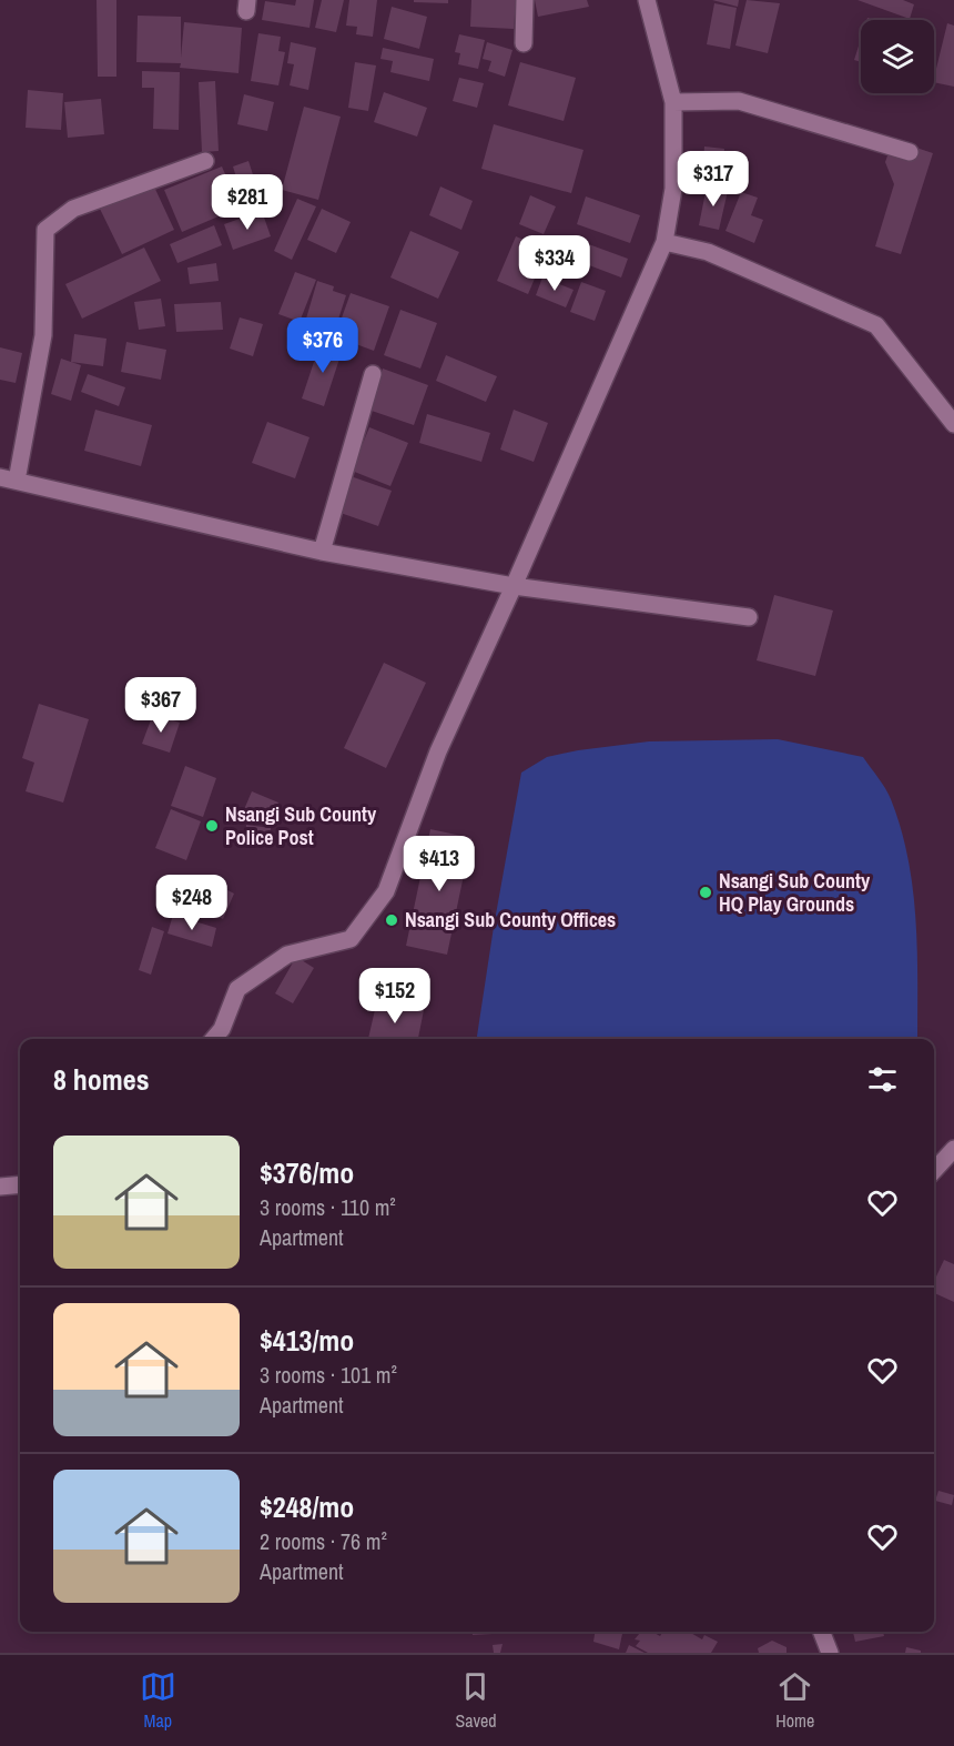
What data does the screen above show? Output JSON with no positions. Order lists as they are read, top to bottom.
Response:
{
  "places": ["Nsangi Sub County Police Post", "Nsangi Sub County HQ Play Grounds", "Nsangi Sub County Offices"],
  "page": {
    "price": [
      "$317",
      "$281",
      "$334",
      "$376",
      "$367",
      "$413",
      "$248",
      "$152"
    ],
    "heading": "8 homes",
    "list": [
      {
        "name": "$376/mo",
        "note": "3 rooms · 110 m² · Apartment"
      },
      {
        "name": "$413/mo",
        "note": "3 rooms · 101 m² · Apartment"
      },
      {
        "name": "$248/mo",
        "note": "2 rooms · 76 m² · Apartment"
      }
    ],
    "tabs": ["Map", "Saved", "Home"]
  }
}
